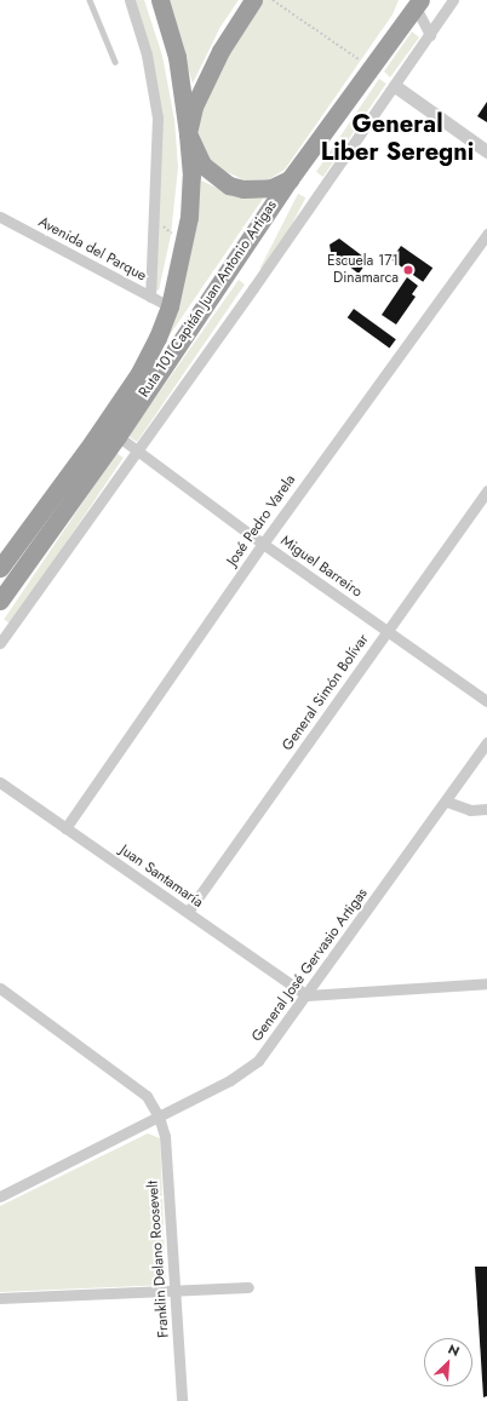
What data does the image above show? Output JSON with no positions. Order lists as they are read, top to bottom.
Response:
{
  "streets": {
    "highway": ["Ruta 101 Capitán Juan Antonio Artigas"],
    "street": [
      "Avenida del Parque",
      "José Pedro Varela",
      "Miguel Barreiro",
      "General Simón Bolívar",
      "Juan Santamaría",
      "General José Gervasio Artigas",
      "Franklin Delano Roosevelt"
    ]
  },
  "crossings": [
    ["Avenida del Parque", "Ruta 101 Capitán Juan Antonio Artigas"],
    ["Ruta 101 Capitán Juan Antonio Artigas", "Miguel Barreiro"],
    ["José Pedro Varela", "Miguel Barreiro"],
    ["José Pedro Varela", "Juan Santamaría"],
    ["Miguel Barreiro", "General Simón Bolívar"],
    ["General Simón Bolívar", "Juan Santamaría"],
    ["Juan Santamaría", "General José Gervasio Artigas"],
    ["General José Gervasio Artigas", "Franklin Delano Roosevelt"]
  ],
  "districts": ["General Liber Seregni"],
  "places": ["Escuela 171 Dinamarca"],
  "north": "top right"
}
